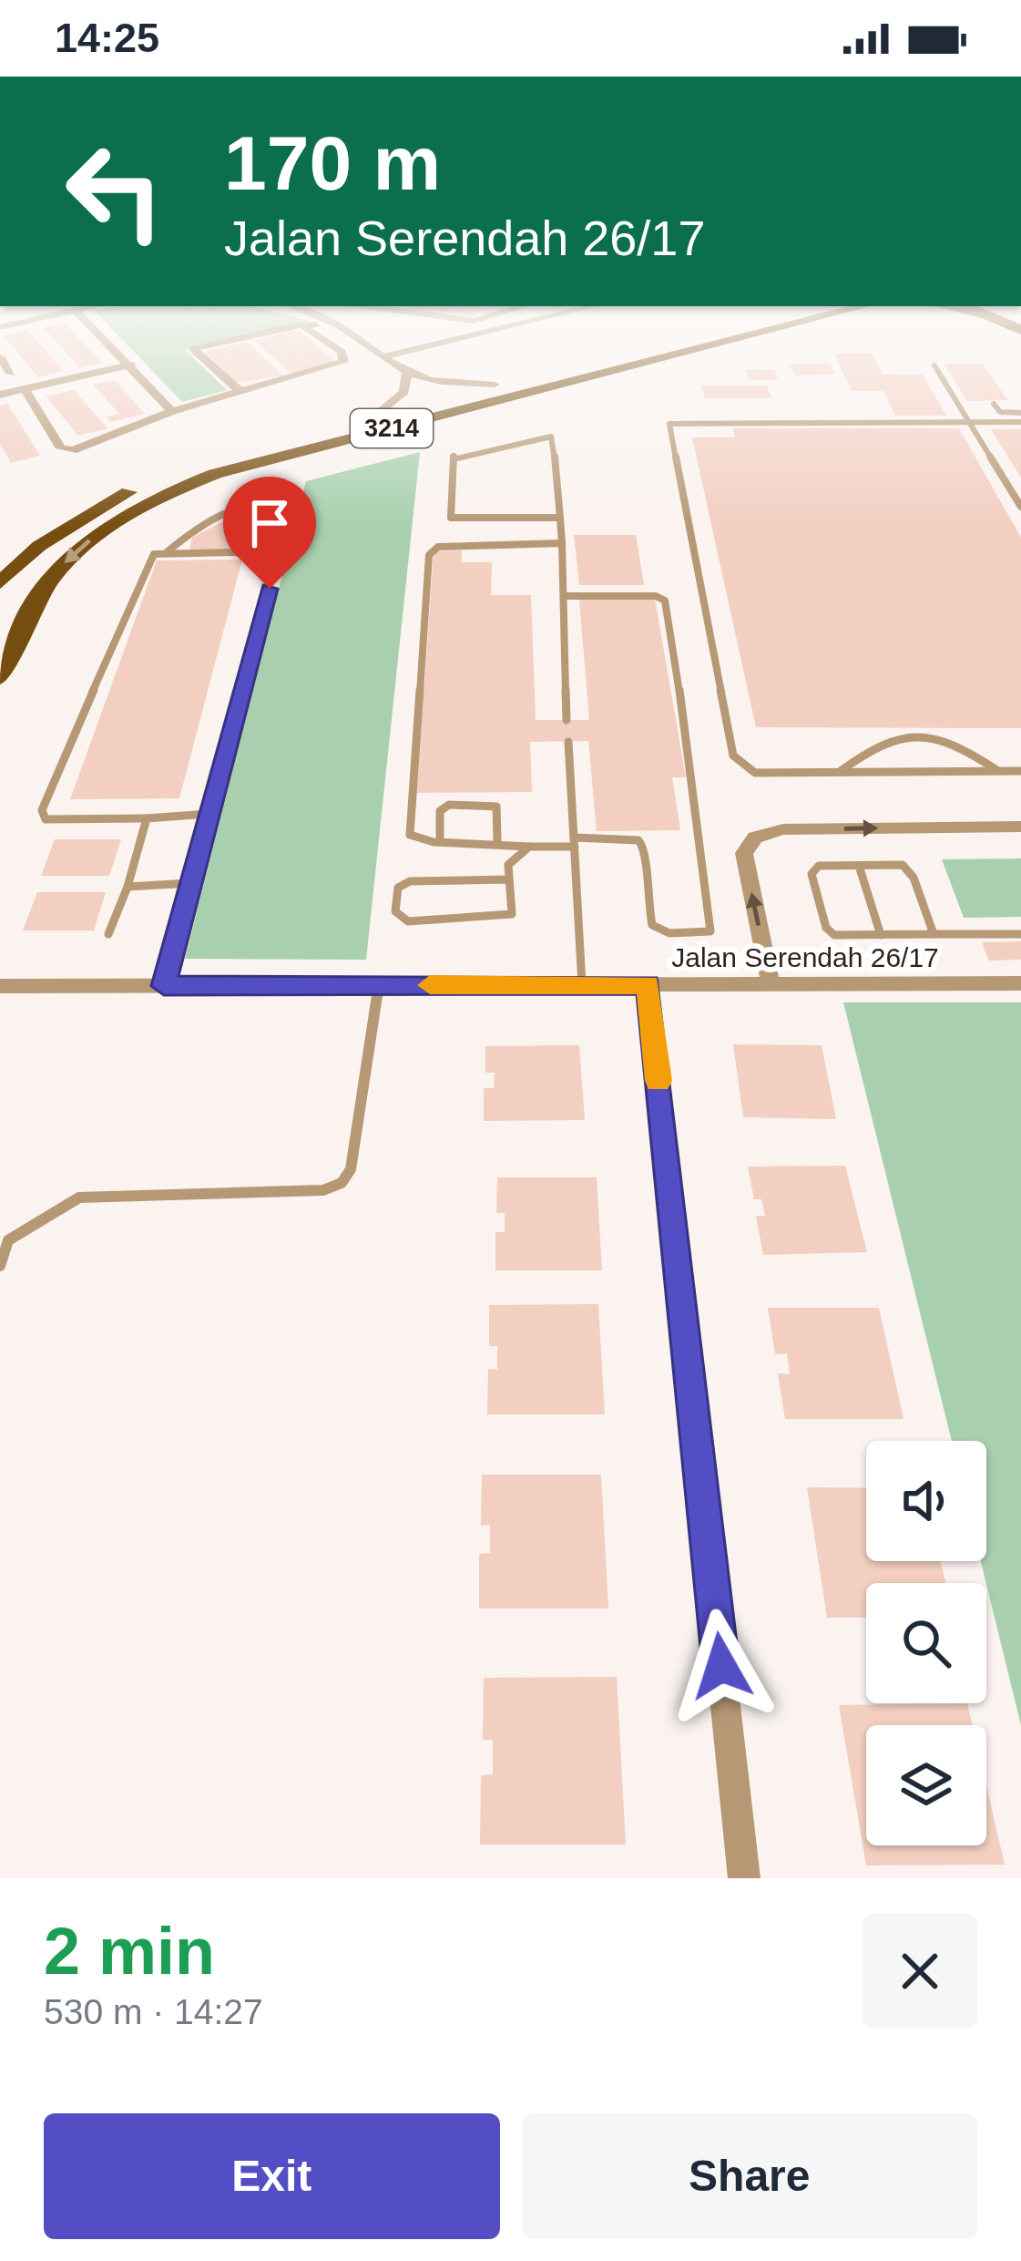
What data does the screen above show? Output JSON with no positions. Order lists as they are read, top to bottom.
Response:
{
  "streets": {
    "main road": ["3214"],
    "street": ["Jalan Serendah 26/17"]
  },
  "page": {
    "status": "14:25",
    "turn": ["170 m", "Jalan Serendah 26/17"],
    "heading": ["2 min", "530 m · 14:27"],
    "buttons": ["Exit", "Share"]
  }
}
